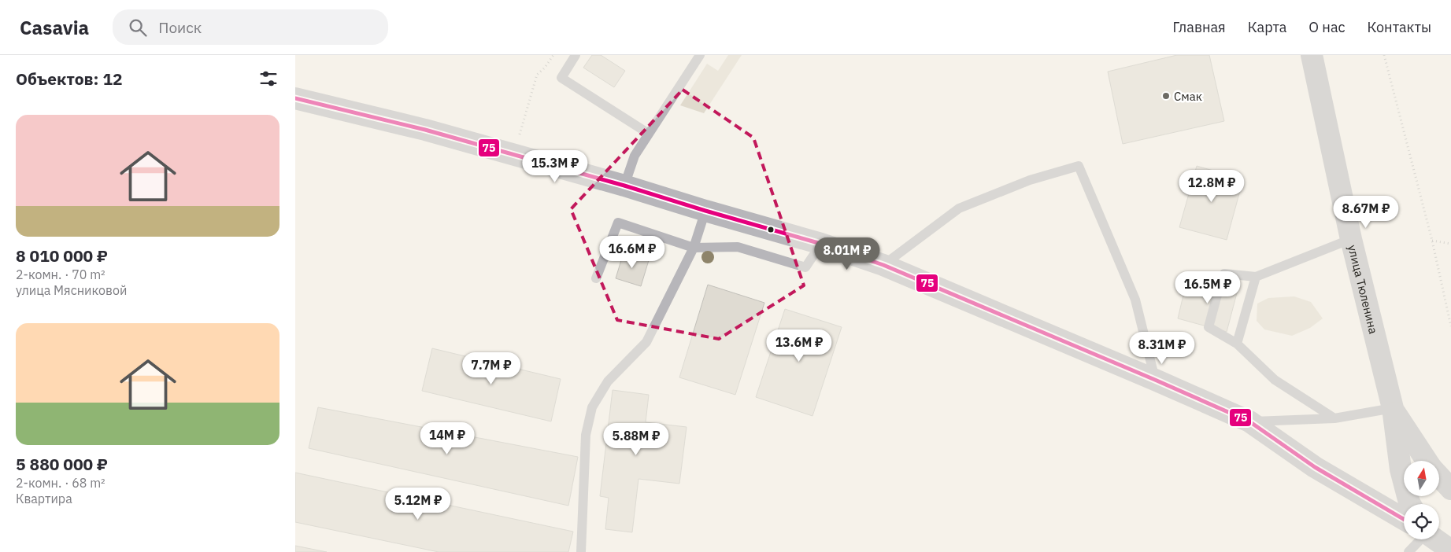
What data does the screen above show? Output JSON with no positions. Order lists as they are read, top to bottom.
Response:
{
  "streets": {
    "street": ["улица Тюленина"]
  },
  "places": ["Смак"],
  "lines": ["transit line 75"],
  "north": "top",
  "page": {
    "header": "Casavia",
    "search": "Поиск",
    "nav": [
      "Главная",
      "Карта",
      "О нас",
      "Контакты"
    ],
    "heading": "Объектов: 12",
    "list": [
      {
        "name": "8 010 000 ₽",
        "note": "2-комн. · 70 m² · улица Мясниковой"
      },
      {
        "name": "5 880 000 ₽",
        "note": "2-комн. · 68 m² · Квартира"
      }
    ],
    "price": [
      "15.3M ₽",
      "12.8M ₽",
      "8.67M ₽",
      "16.6M ₽",
      "8.01M ₽",
      "16.5M ₽",
      "13.6M ₽",
      "8.31M ₽",
      "7.7M ₽",
      "14M ₽",
      "5.88M ₽",
      "5.12M ₽"
    ]
  }
}
